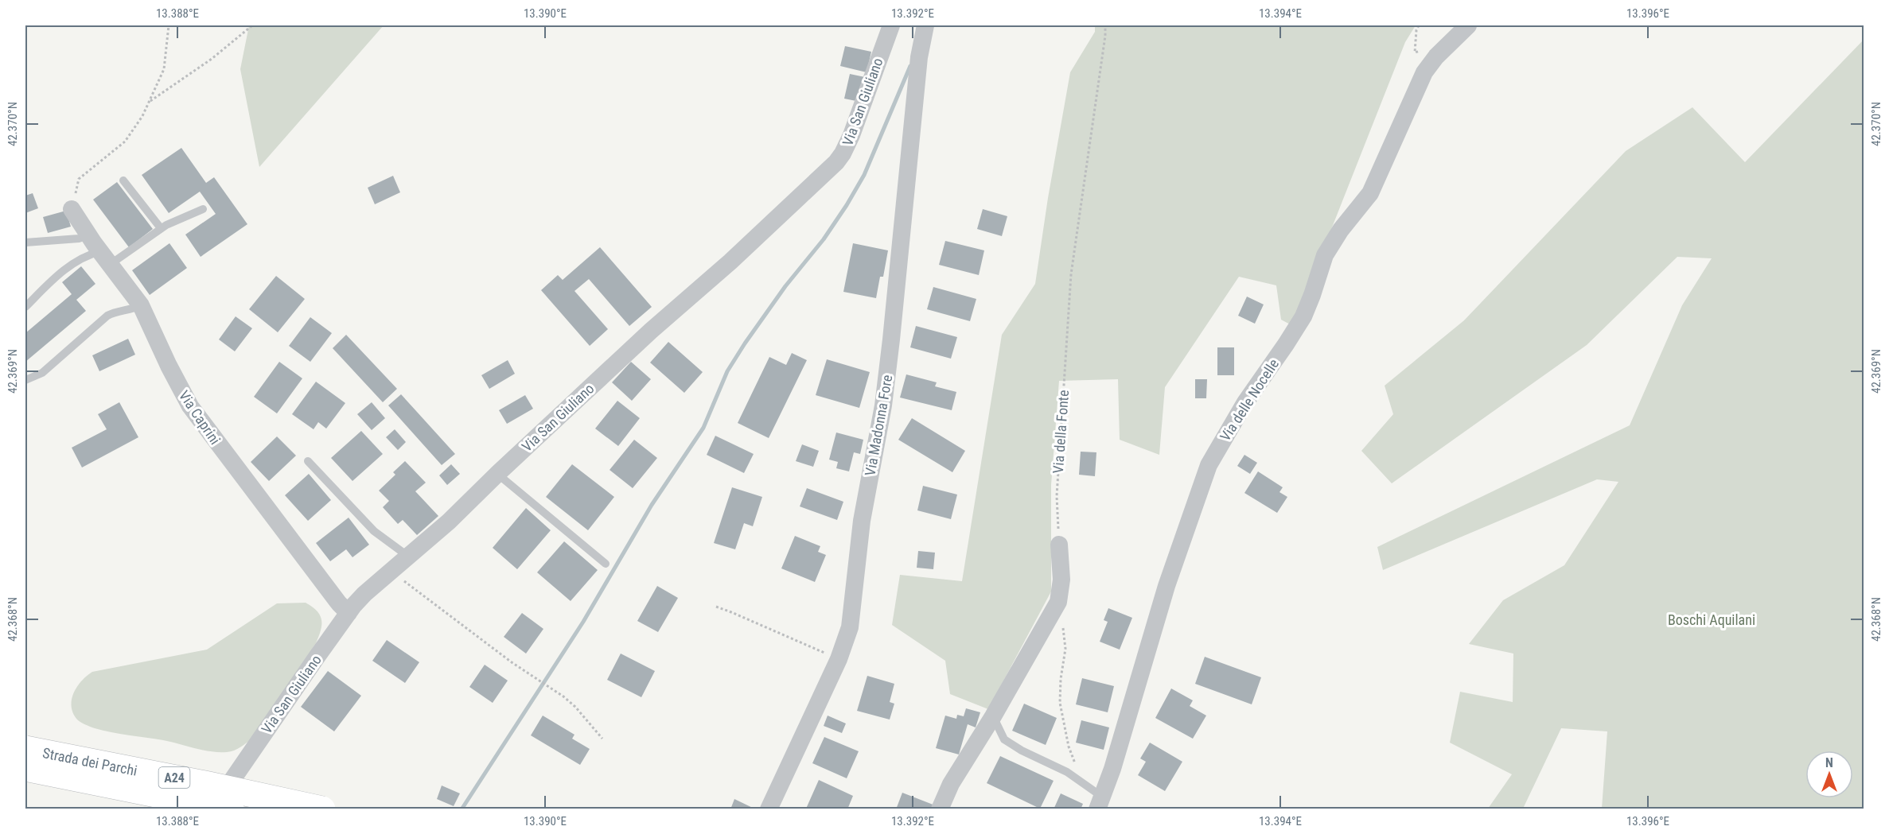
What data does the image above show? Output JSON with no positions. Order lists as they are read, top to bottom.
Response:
{
  "streets": {
    "highway": ["Strada dei Parchi", "A24"],
    "street": [
      "Via San Giuliano",
      "Via delle Nocelle",
      "Via Caprini",
      "Via Madonna Fore"
    ],
    "path": ["Via della Fonte"]
  },
  "crossings": [
    ["Via San Giuliano", "Via Caprini"]
  ],
  "parks": ["Boschi Aquilani"],
  "north": "top",
  "coordinates": [
    "13.388°E",
    "13.390°E",
    "13.392°E",
    "13.394°E",
    "13.396°E",
    "42.370°N",
    "42.369°N",
    "42.368°N"
  ]
}
